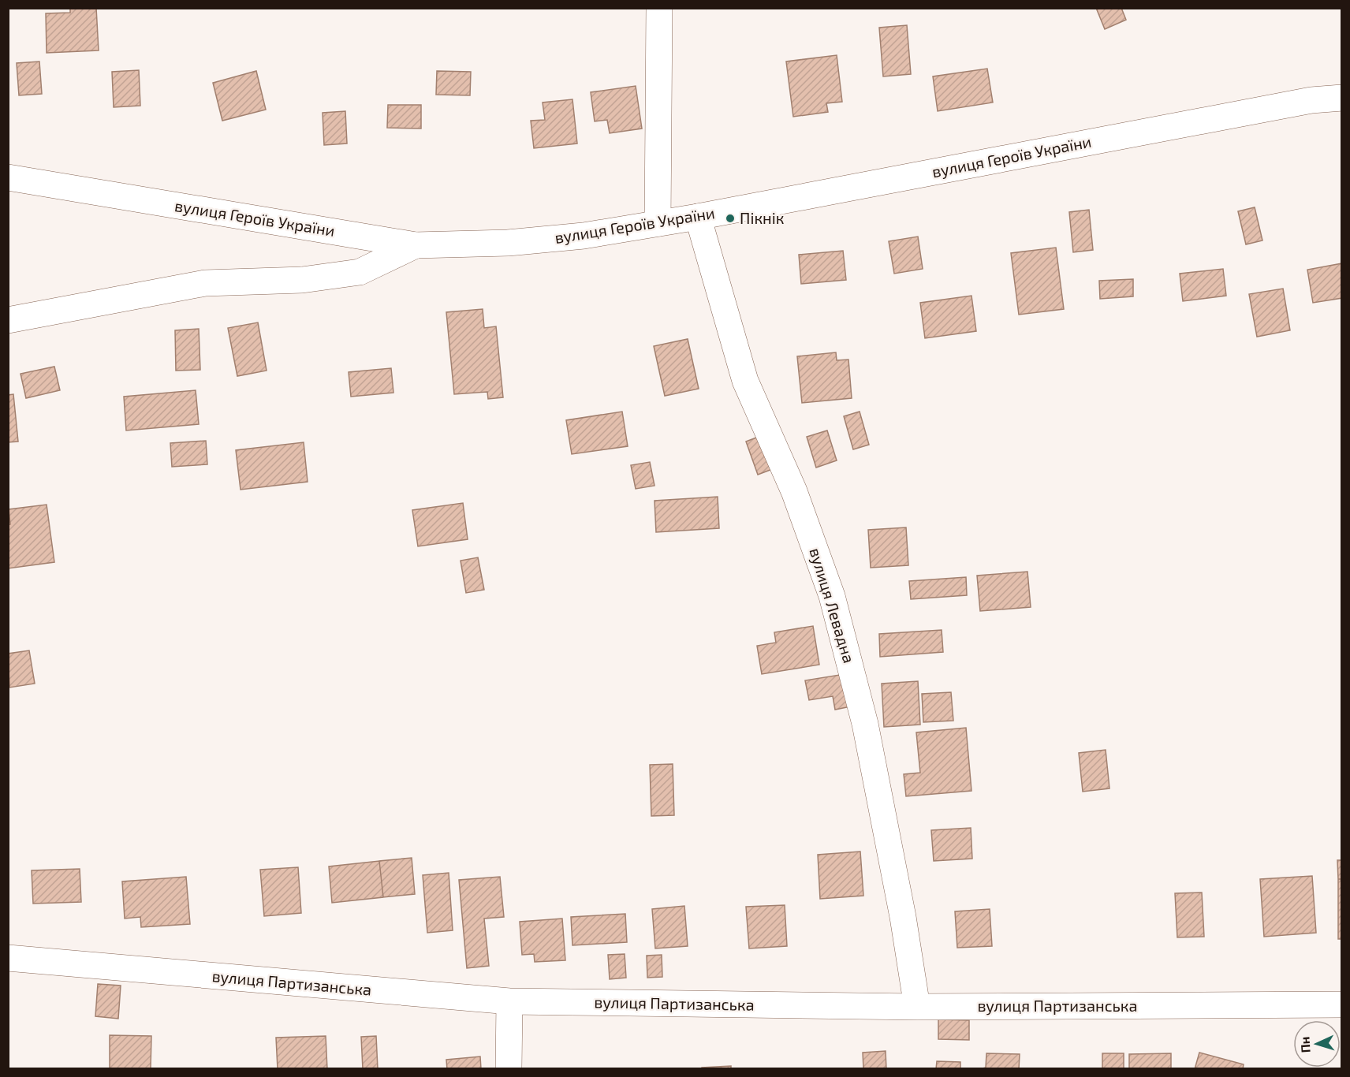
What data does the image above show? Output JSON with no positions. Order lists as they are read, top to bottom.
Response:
{
  "streets": {
    "street": ["вулиця Героїв України", "вулиця Левадна", "вулиця Партизанська"]
  },
  "crossings": [
    ["вулиця Героїв України", "вулиця Левадна"],
    ["вулиця Левадна", "вулиця Партизанська"]
  ],
  "places": ["Пікнік"],
  "north": "left"
}
